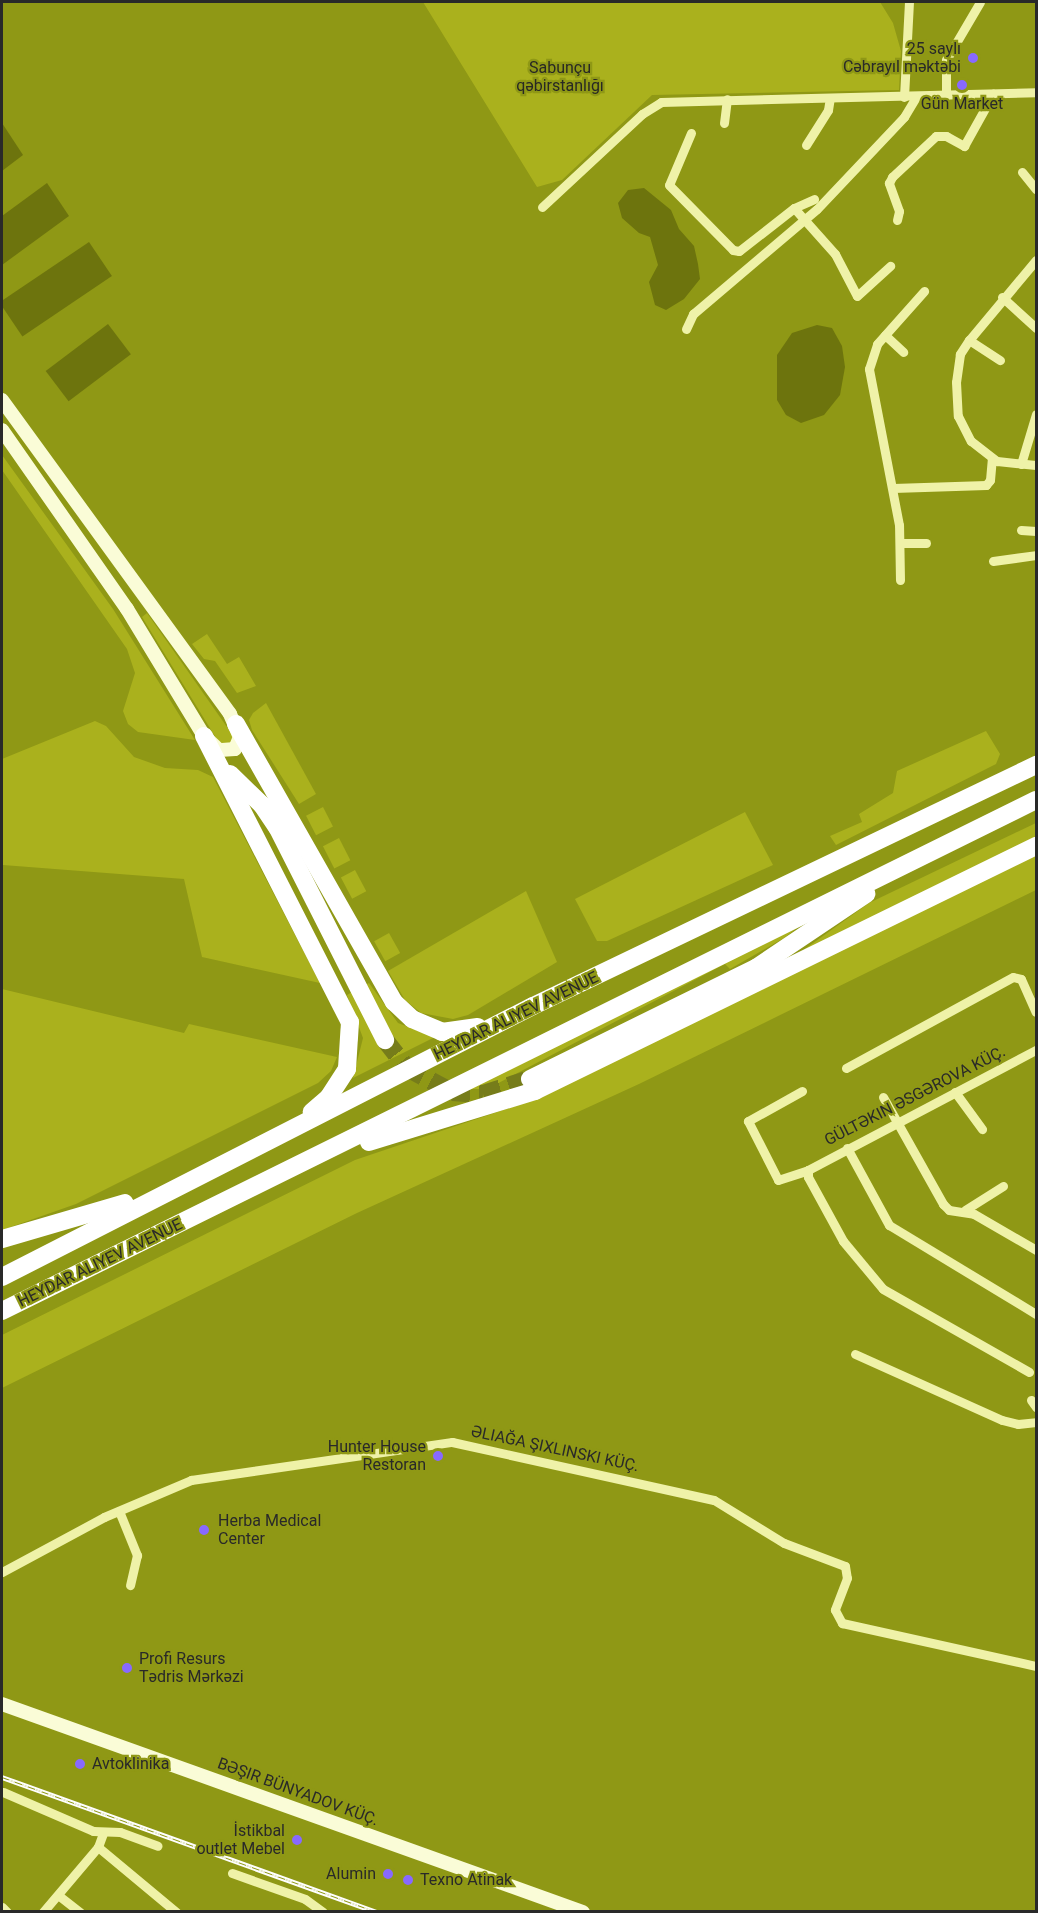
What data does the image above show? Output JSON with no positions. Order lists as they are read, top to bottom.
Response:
{
  "streets": {
    "highway": ["HEYDAR ALIYEV AVENUE"],
    "main road": ["BƏŞIR BÜNYADOV KÜÇ."],
    "street": ["GÜLTƏKIN ƏSGƏROVA KÜÇ."]
  },
  "parks": ["Sabunçu qəbirstanlığı"],
  "places": [
    "25 saylı Cəbrayıl məktəbi",
    "Gün Market",
    "Hunter House Restoran",
    "Herba Medical Center",
    "Profi Resurs Tədris Mərkəzi",
    "Avtoklinika",
    "İstikbal outlet Mebel",
    "Alumin",
    "Texno Atinak"
  ]
}
